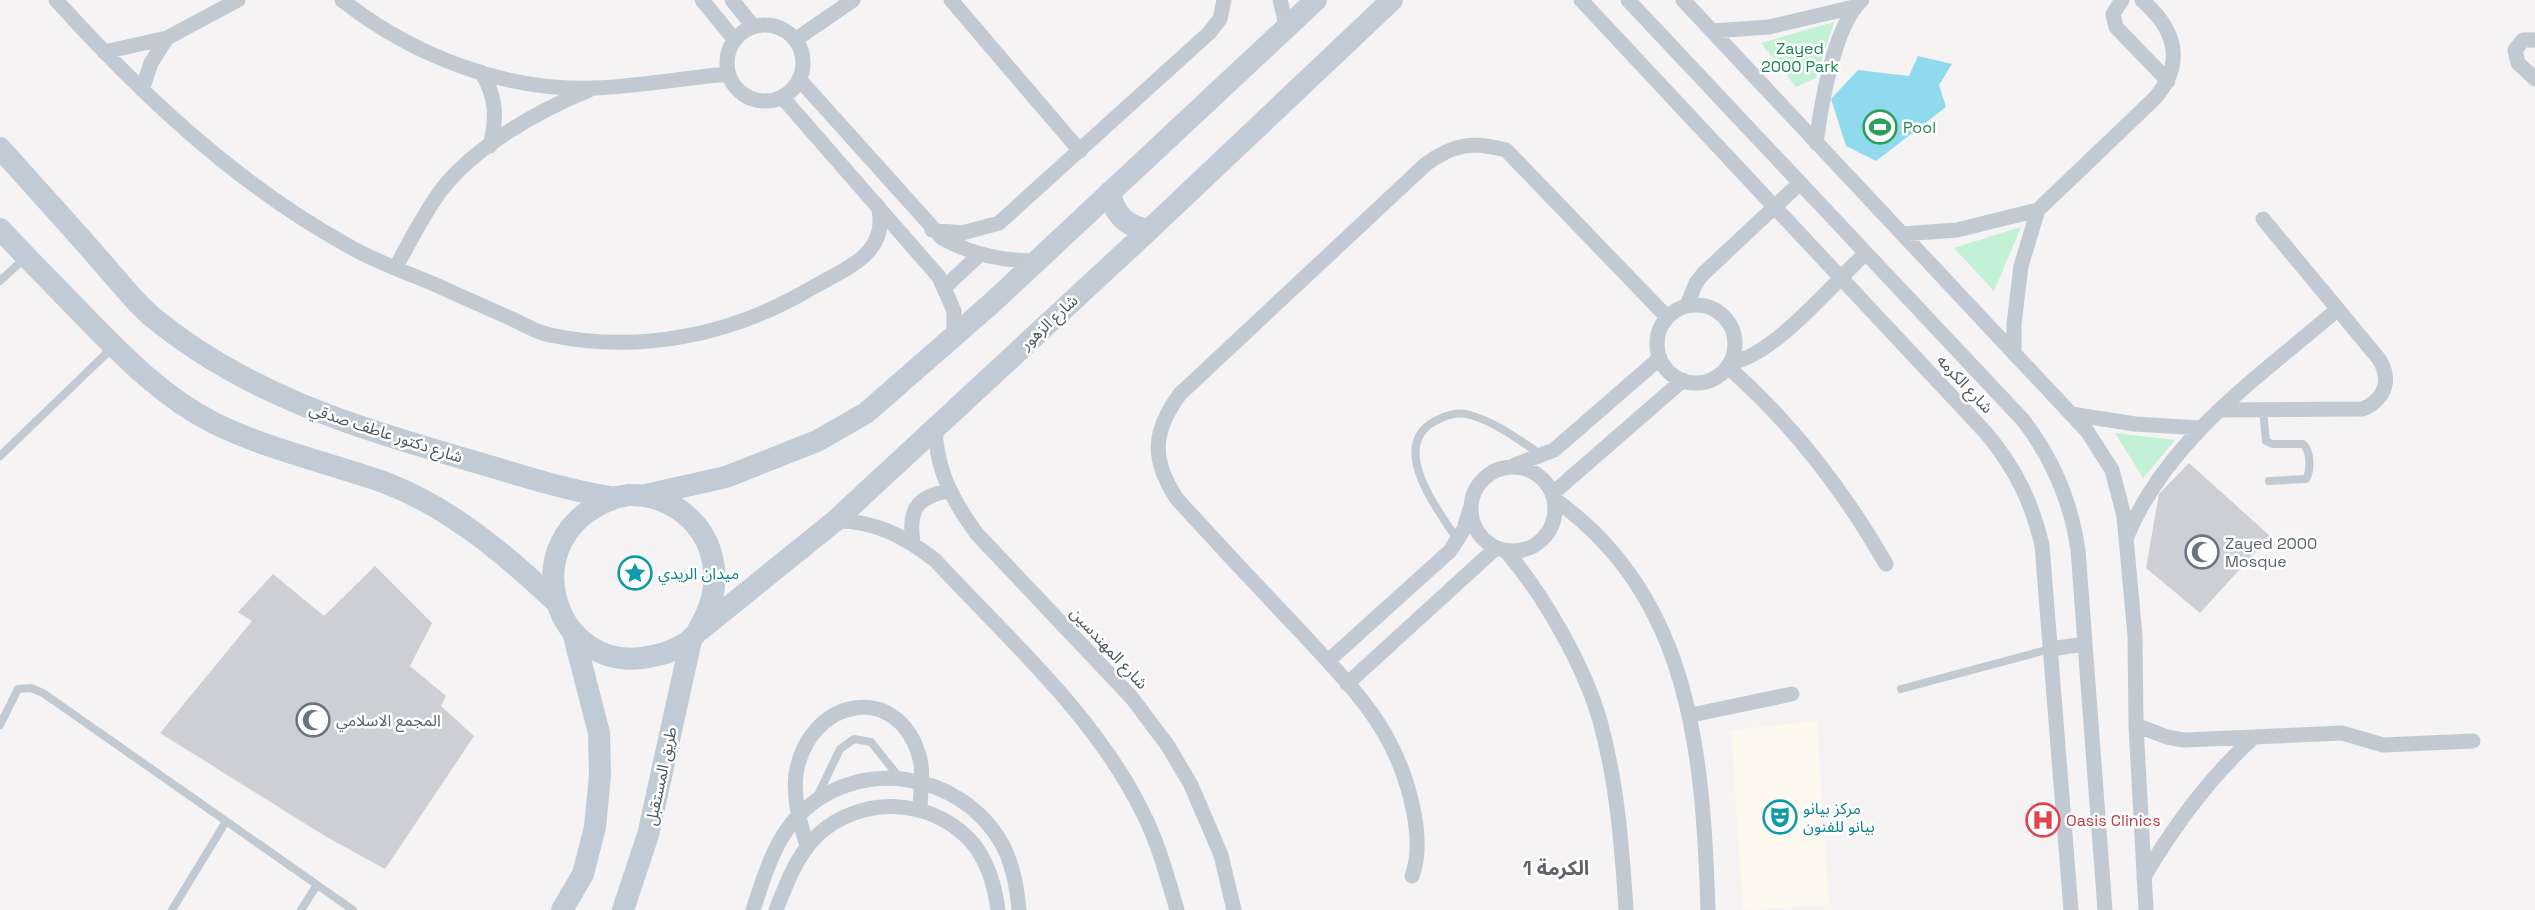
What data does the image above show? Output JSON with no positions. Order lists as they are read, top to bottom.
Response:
{
  "streets": {
    "main road": ["شارع الزهور", "شارع دكتور عاطف صدقي", "طريق المستقبل"],
    "street": ["شارع الكرمه", "شارع المهندسين"]
  },
  "crossings": [
    ["شارع الزهور", "شارع دكتور عاطف صدقي"],
    ["شارع الزهور", "شارع المهندسين"],
    ["شارع الزهور", "طريق المستقبل"],
    ["شارع دكتور عاطف صدقي", "طريق المستقبل"]
  ],
  "districts": ["الكرمة 1"],
  "parks": ["Zayed 2000 Park"],
  "places": {
    "sports": ["Pool"],
    "mosque": ["Zayed 2000 Mosque", "المجمع الاسلامي"],
    "place": ["ميدان الريدي"],
    "theatre": ["مركز بيانو بيانو للفنون"],
    "hospital": ["Oasis Clinics"]
  }
}
